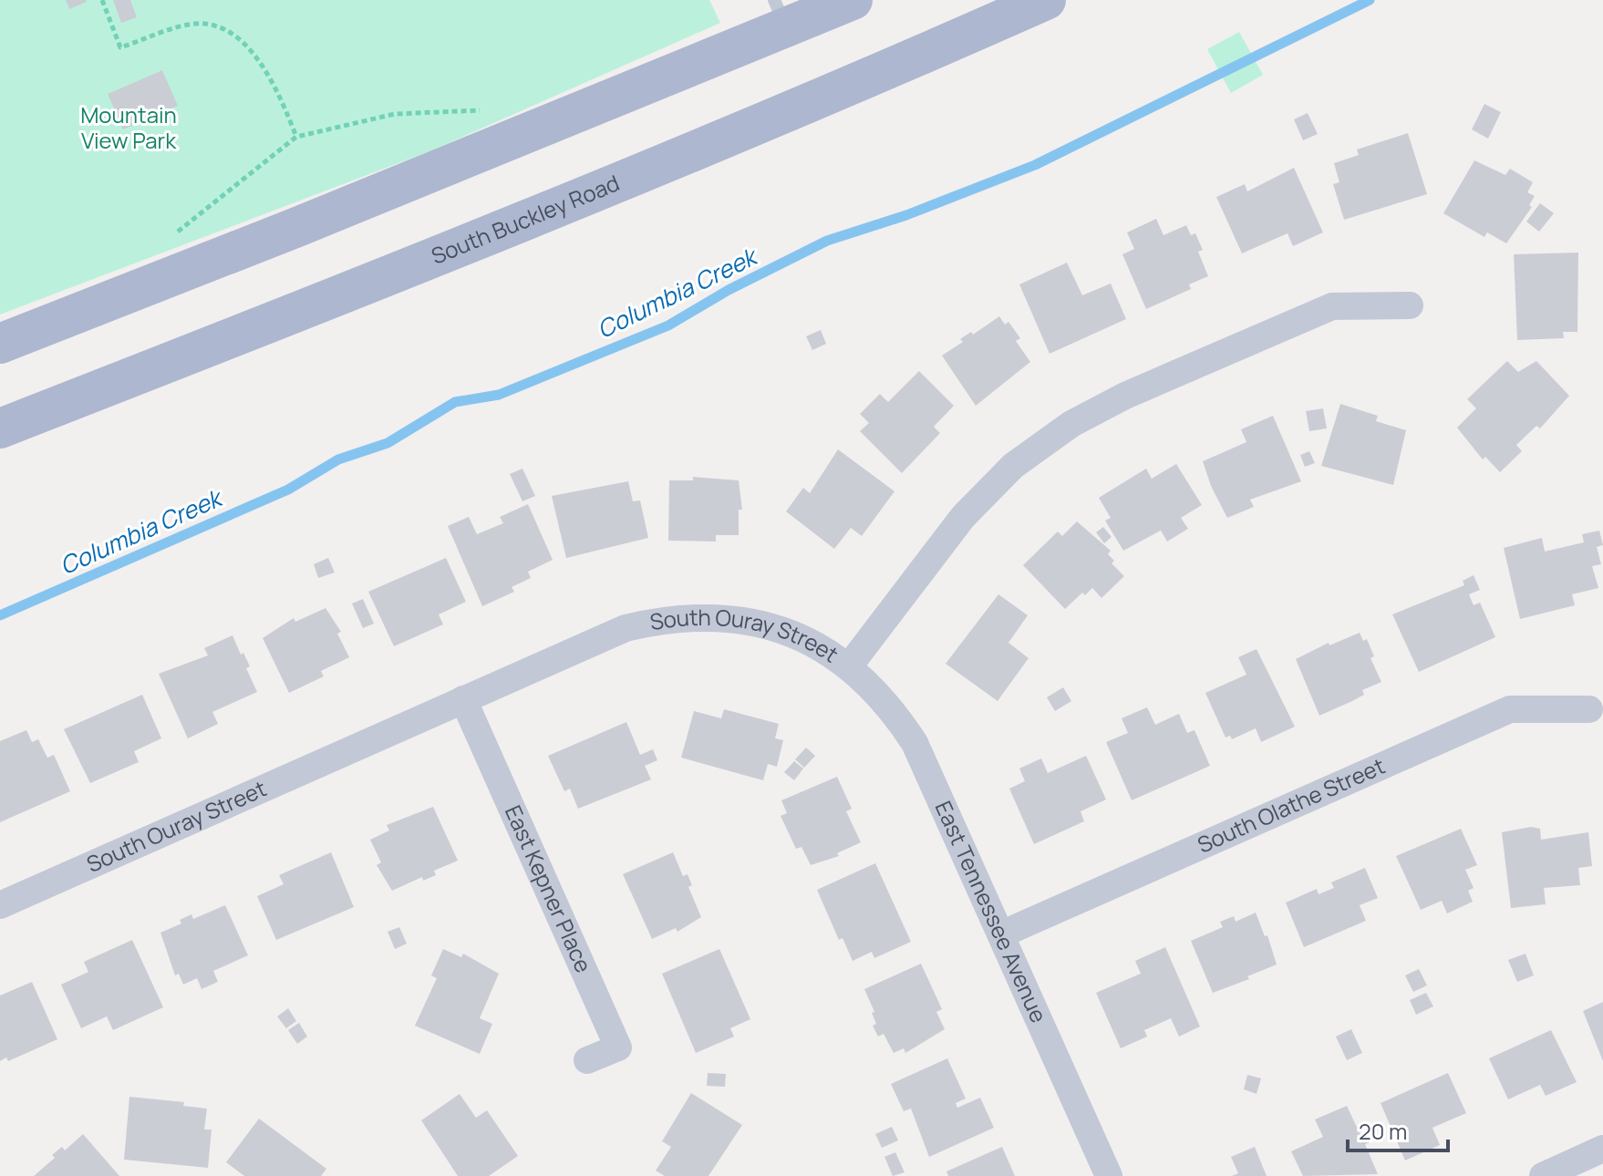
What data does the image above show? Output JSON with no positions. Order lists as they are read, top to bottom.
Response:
{
  "streets": {
    "main road": ["South Buckley Road"],
    "street": [
      "South Ouray Street",
      "South Olathe Street",
      "East Kepner Place",
      "East Tennessee Avenue"
    ]
  },
  "crossings": [
    ["South Ouray Street", "East Kepner Place"],
    ["South Ouray Street", "East Tennessee Avenue"],
    ["South Olathe Street", "East Tennessee Avenue"]
  ],
  "water": ["Columbia Creek"],
  "parks": ["Mountain View Park"],
  "scale_bar": "20 m"
}
